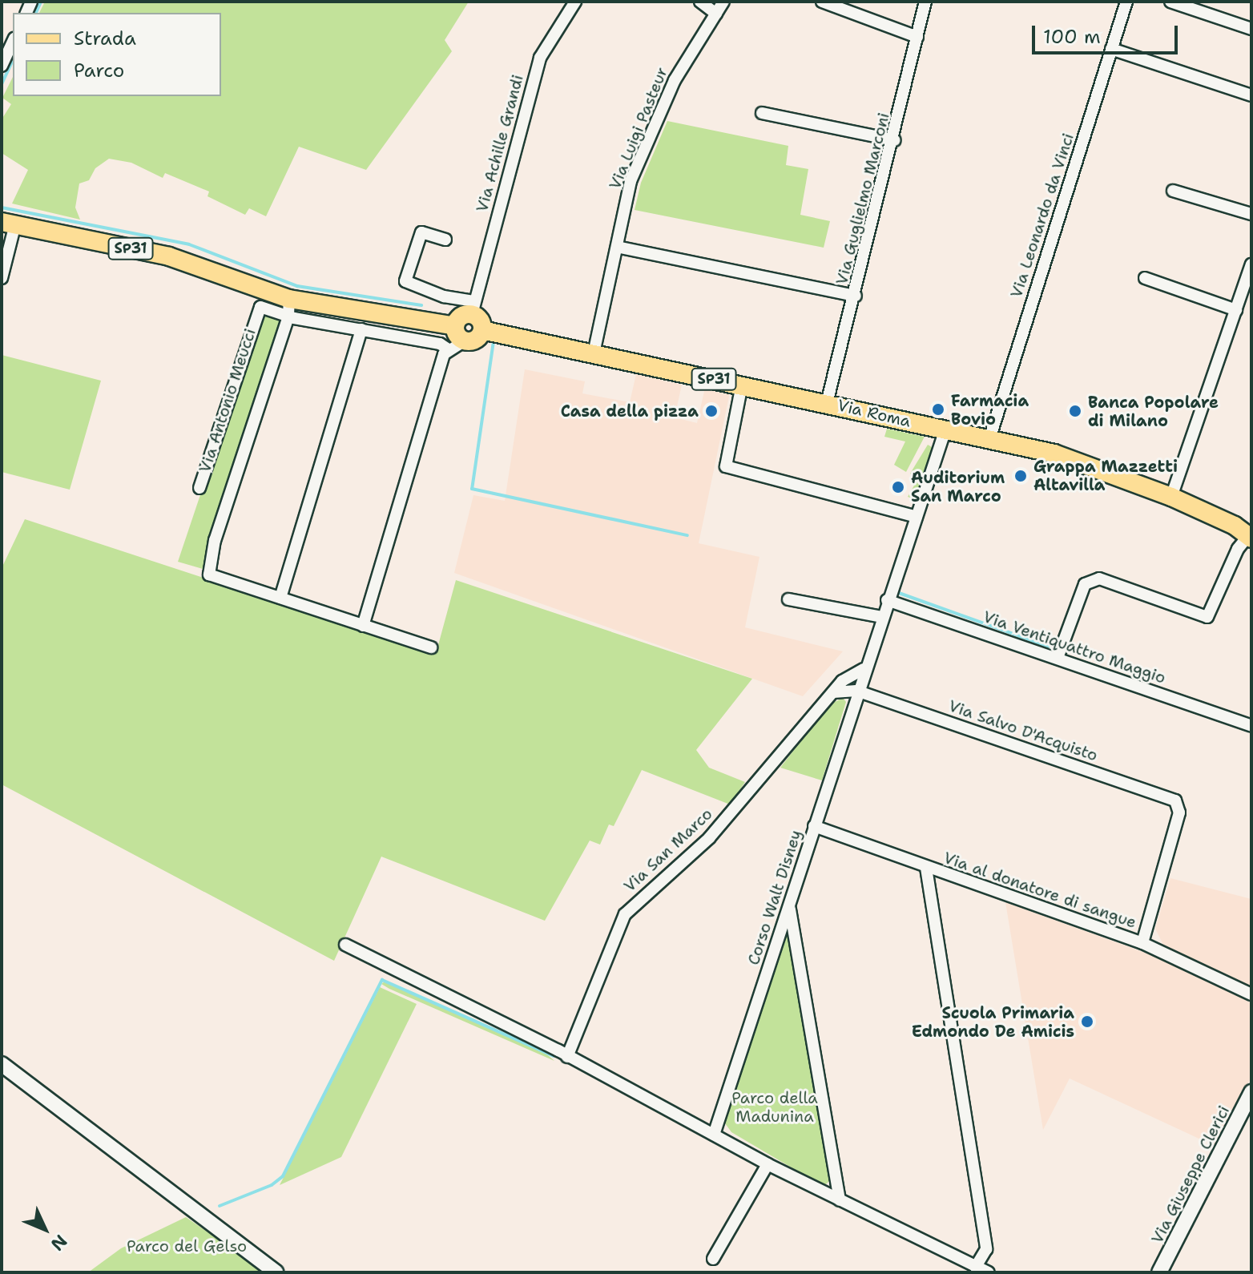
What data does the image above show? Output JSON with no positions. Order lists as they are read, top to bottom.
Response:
{
  "streets": {
    "main road": ["SP31", "Via Roma"],
    "street": [
      "Via Luigi Pasteur",
      "Via Achille Grandi",
      "Via Guglielmo Marconi",
      "Via Leonardo da Vinci",
      "Via Antonio Meucci",
      "Via Ventiquattro Maggio",
      "Via Salvo D'Acquisto",
      "Via San Marco",
      "Via al donatore di sangue",
      "Corso Walt Disney",
      "Via Giuseppe Clerici"
    ]
  },
  "crossings": [
    ["Via Luigi Pasteur", "Via Roma"],
    ["Via Guglielmo Marconi", "Via Roma"],
    ["Via Leonardo da Vinci", "Via Roma"],
    ["SP31", "Via Antonio Meucci"],
    ["Via Salvo D'Acquisto", "Via al donatore di sangue"],
    ["Via Salvo D'Acquisto", "Corso Walt Disney"],
    ["Via San Marco", "Corso Walt Disney"],
    ["Via al donatore di sangue", "Corso Walt Disney"]
  ],
  "parks": ["Parco della Madunina", "Parco del Gelso"],
  "places": [
    "Farmacia Bovio",
    "Casa della pizza",
    "Banca Popolare di Milano",
    "Grappa Mazzetti Altavilla",
    "Auditorium San Marco",
    "Scuola Primaria Edmondo De Amicis"
  ],
  "legend": ["Strada", "Parco"],
  "scale_bar": "100 m",
  "north": "bottom right"
}
